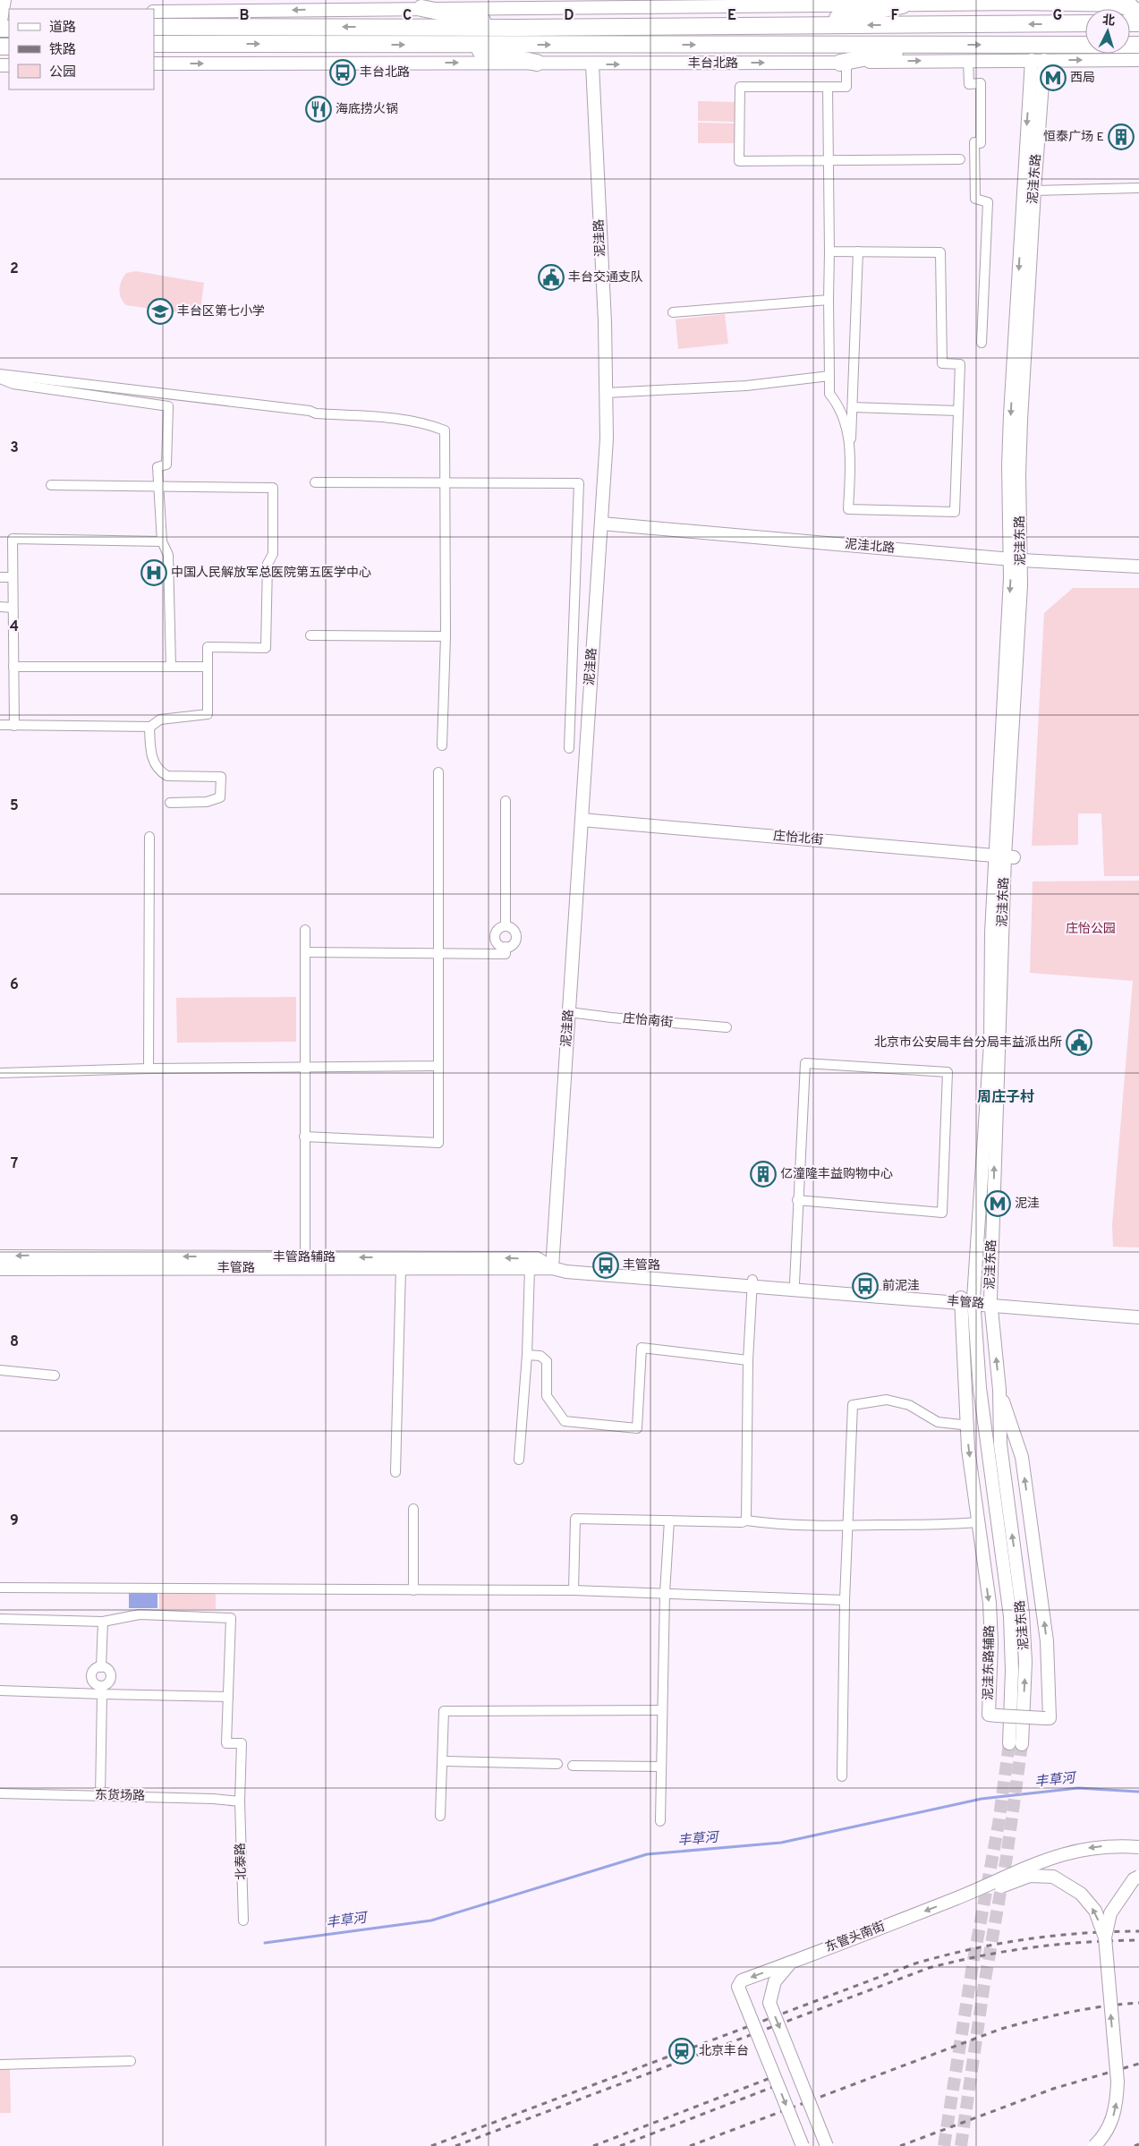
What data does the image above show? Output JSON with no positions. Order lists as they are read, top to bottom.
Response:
{
  "streets": {
    "highway": ["丰台北路"],
    "street": [
      "泥洼东路",
      "泥洼路",
      "泥洼北路",
      "庄怡北街",
      "庄怡南街",
      "丰管路辅路",
      "丰管路",
      "泥洼东路辅路",
      "东货场路",
      "北泰路",
      "东管头南街"
    ]
  },
  "crossings": [
    ["丰台北路", "泥洼东路"],
    ["丰台北路", "泥洼路"],
    ["泥洼东路", "泥洼北路"],
    ["泥洼东路", "庄怡北街"],
    ["泥洼东路", "丰管路"],
    ["泥洼东路", "泥洼东路辅路"],
    ["泥洼路", "泥洼北路"],
    ["泥洼路", "庄怡北街"],
    ["泥洼路", "庄怡南街"],
    ["泥洼路", "丰管路辅路"],
    ["泥洼路", "丰管路"],
    ["丰管路辅路", "丰管路"],
    ["丰管路", "泥洼东路辅路"],
    ["东货场路", "北泰路"]
  ],
  "one_way": ["丰管路辅路"],
  "districts": ["周庄子村"],
  "water": ["丰草河"],
  "parks": ["庄怡公园"],
  "places": {
    "bus stop": ["丰台北路", "丰管路", "前泥洼"],
    "metro station": ["西局", "泥洼"],
    "restaurant": ["海底捞火锅"],
    "building": ["恒泰广场 E", "亿潼隆丰益购物中心"],
    "public building": ["丰台交通支队", "北京市公安局丰台分局丰益派出所"],
    "school or university": ["丰台区第七小学"],
    "hospital": ["中国人民解放军总医院第五医学中心"],
    "station": ["北京丰台"]
  },
  "legend": ["道路", "铁路", "公园"],
  "north": "top",
  "grid": {
    "columns": [
      "B",
      "C",
      "D",
      "E",
      "F",
      "G"
    ],
    "rows": [
      "2",
      "3",
      "4",
      "5",
      "6",
      "7",
      "8",
      "9"
    ]
  }
}
